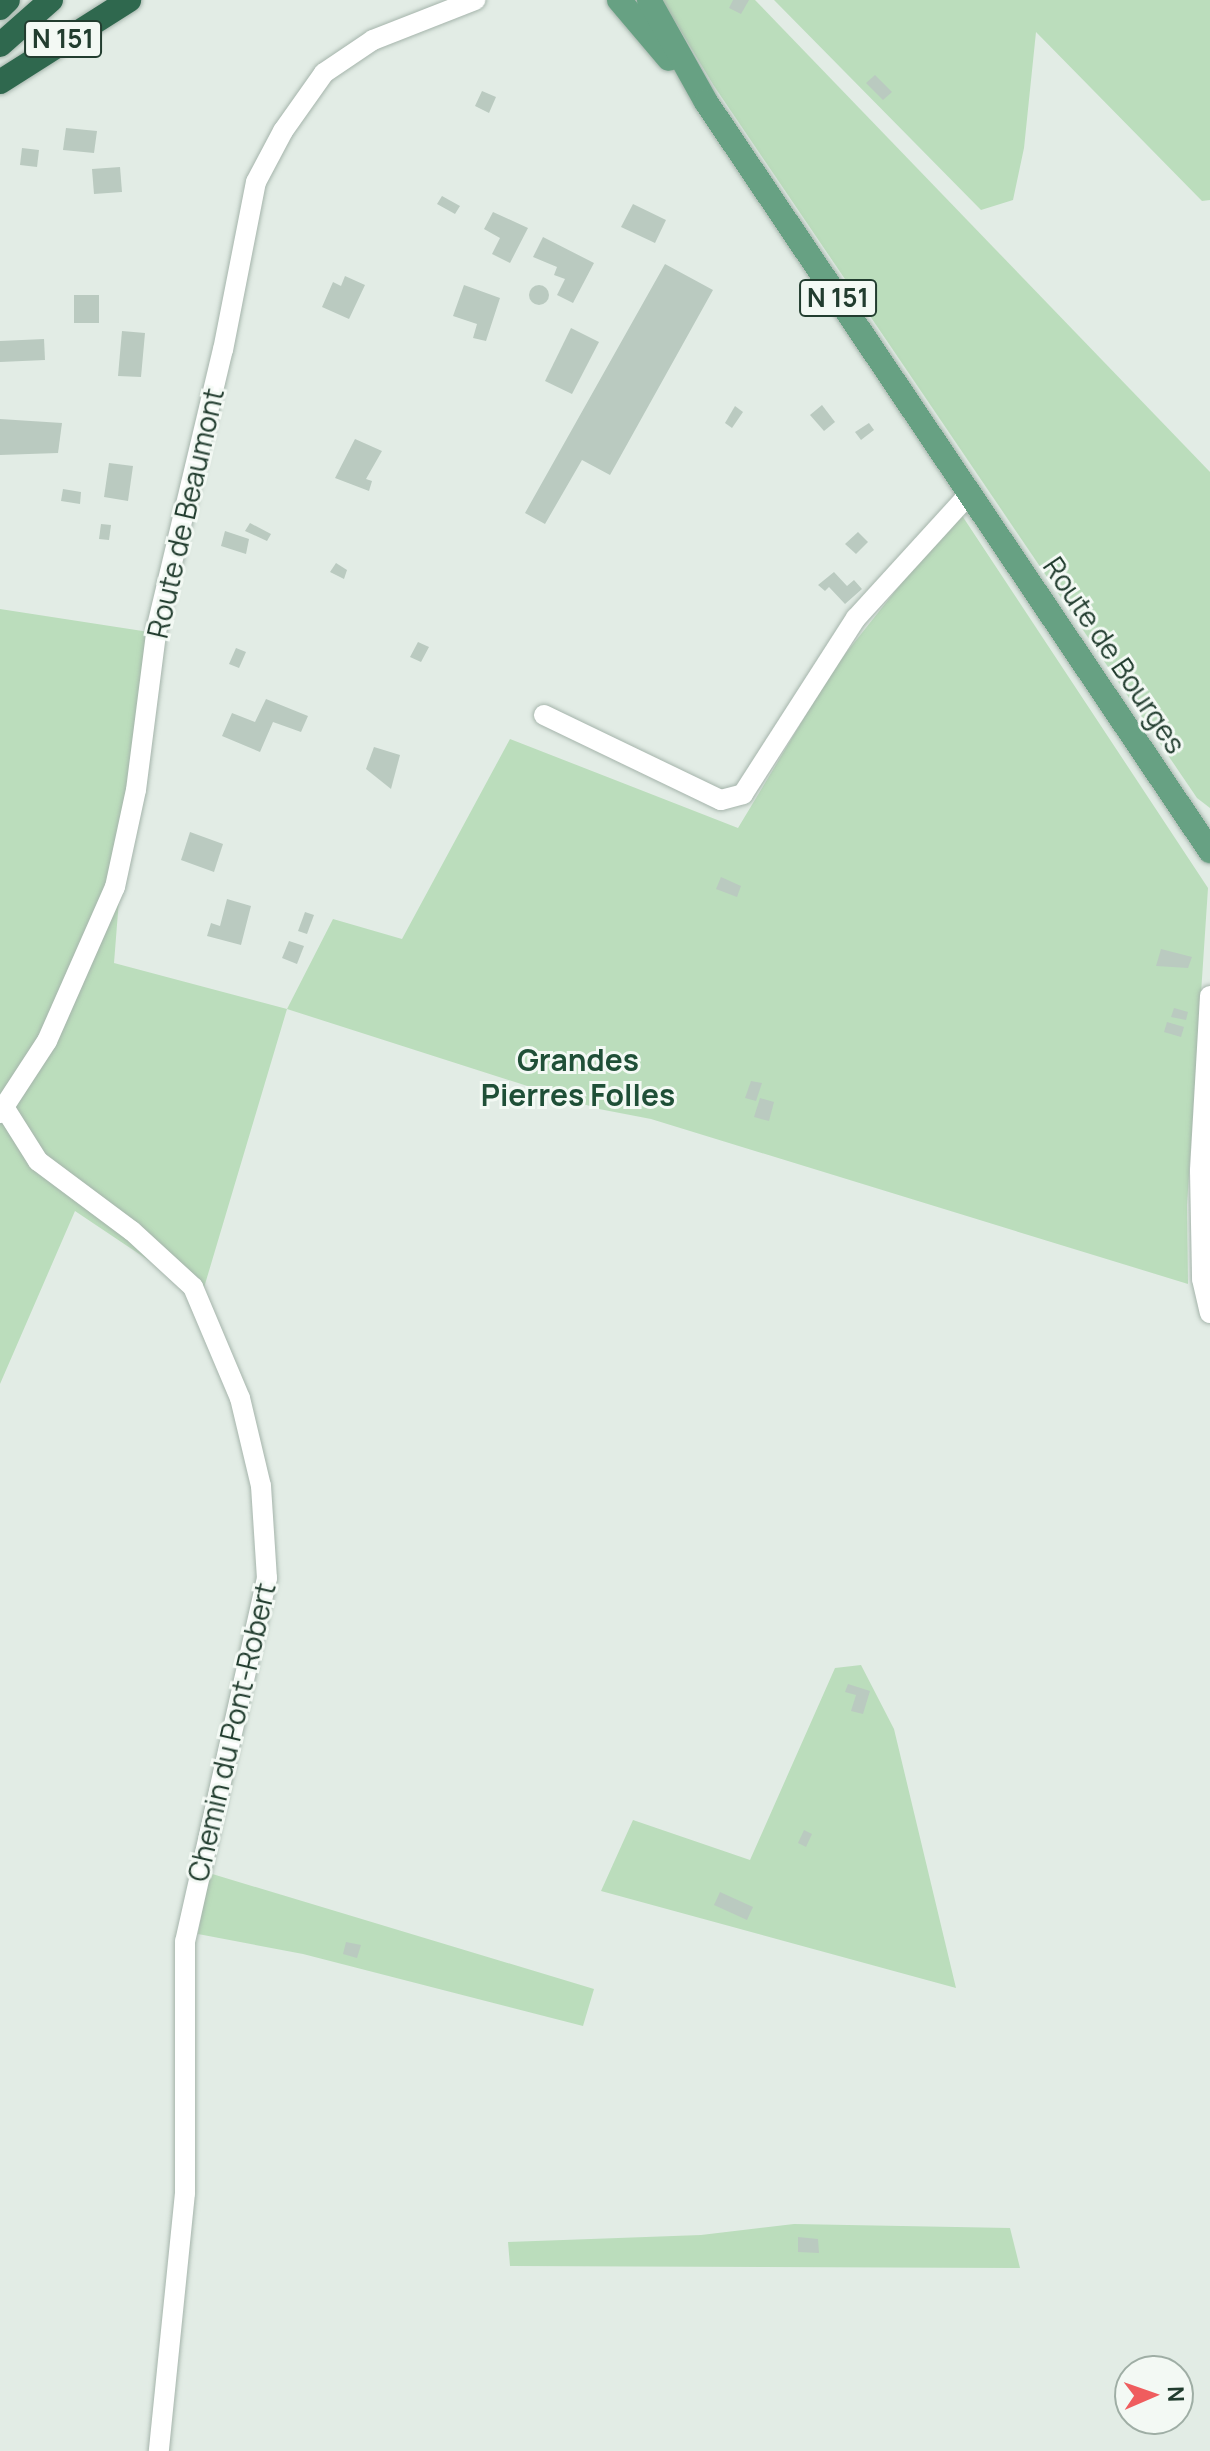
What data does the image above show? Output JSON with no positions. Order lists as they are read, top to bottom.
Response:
{
  "streets": {
    "highway": ["N 151"],
    "main road": ["Route de Bourges"],
    "street": ["Route de Beaumont", "Chemin du Pont-Robert"]
  },
  "crossings": [
    ["N 151", "Route de Bourges"],
    ["Route de Beaumont", "Chemin du Pont-Robert"]
  ],
  "districts": ["Grandes Pierres Folles"],
  "north": "right"
}
